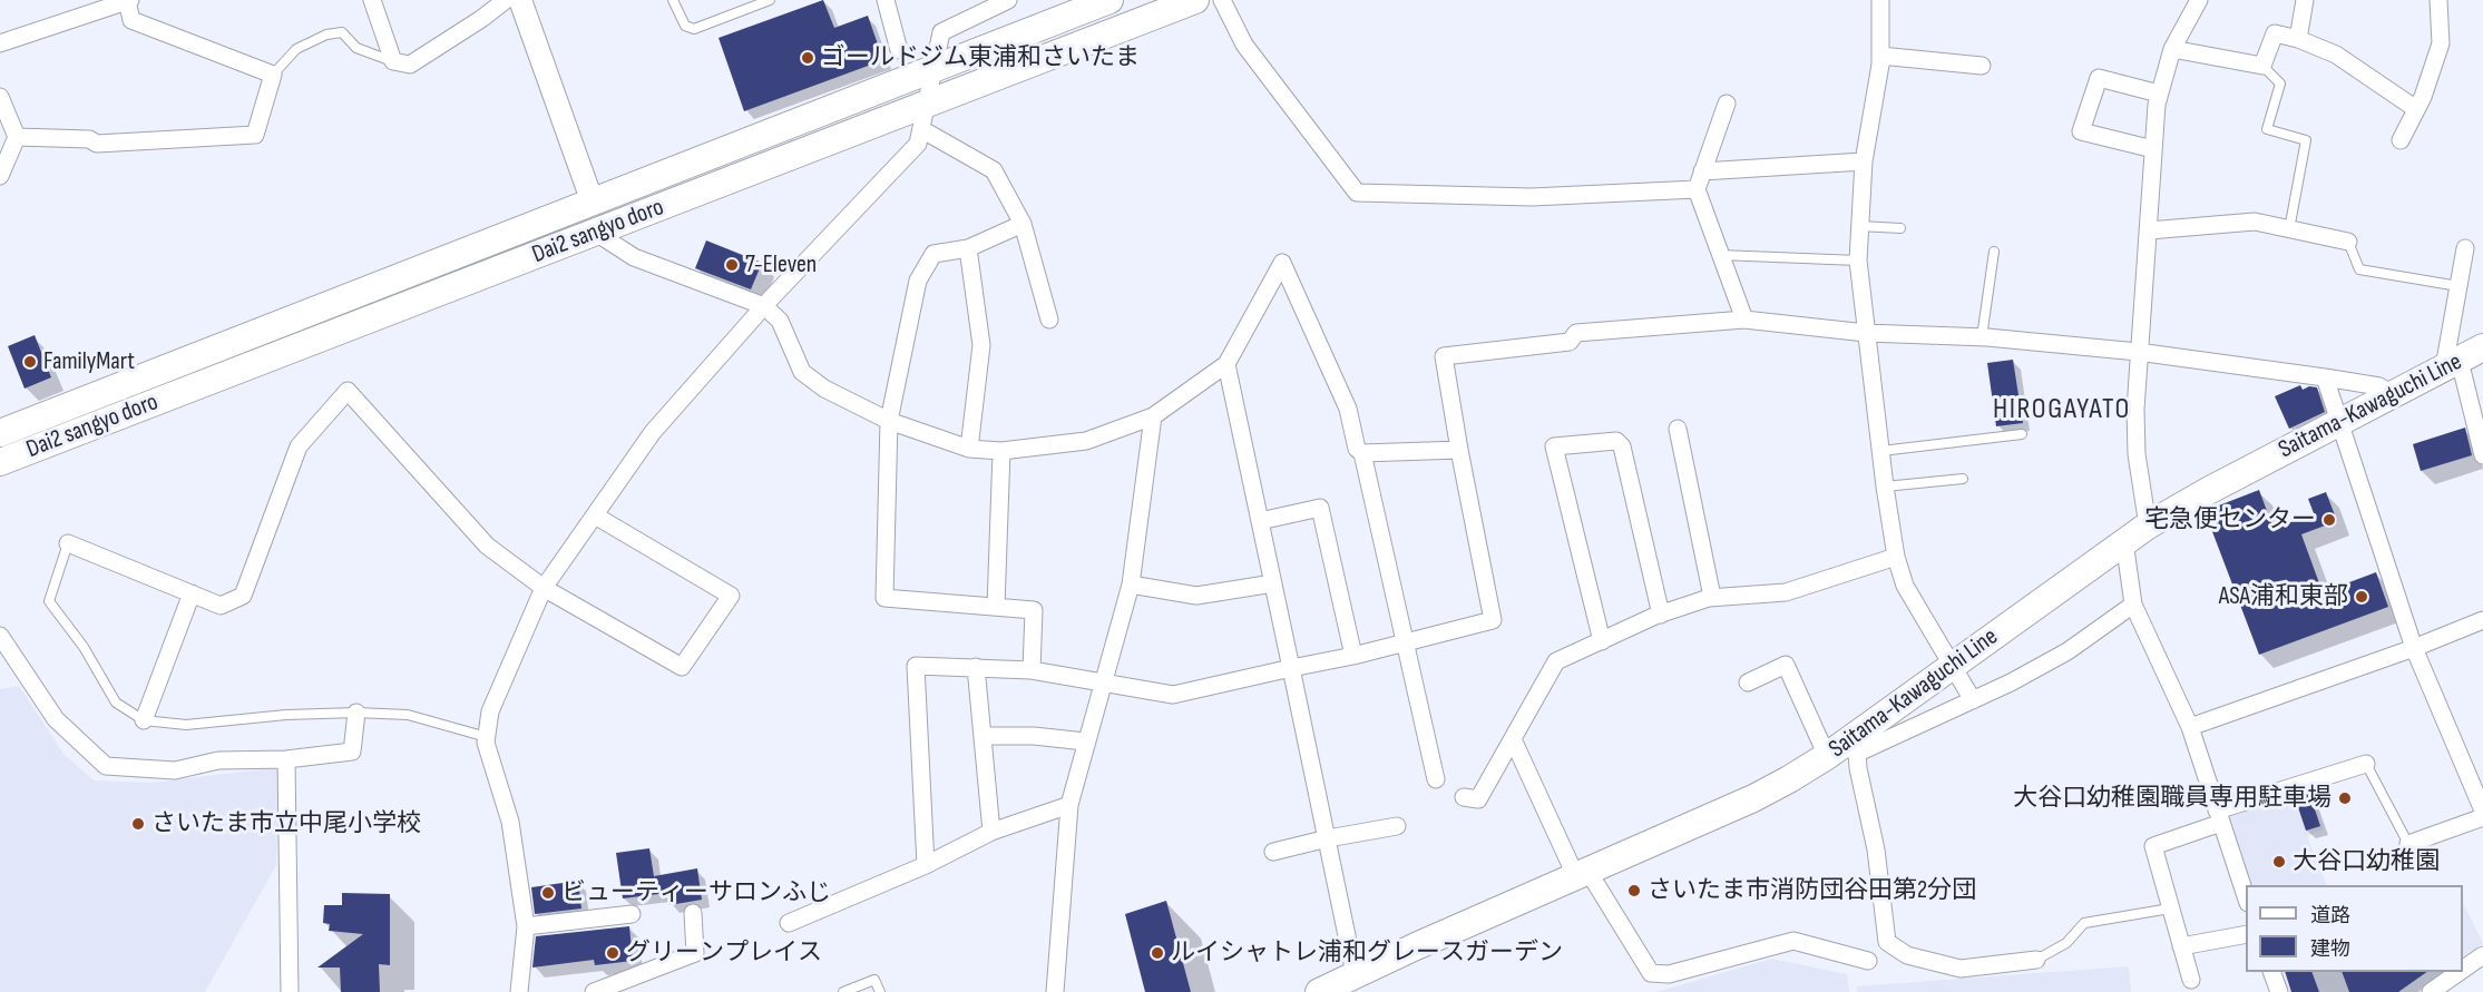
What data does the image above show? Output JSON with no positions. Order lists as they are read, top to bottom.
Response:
{
  "streets": {
    "main road": ["Dai2 sangyo doro", "Saitama-Kawaguchi Line"]
  },
  "districts": ["HIROGAYATO"],
  "places": [
    "ゴールドジム東浦和さいたま",
    "7-Eleven",
    "FamilyMart",
    "宅急便センター",
    "ASA浦和東部",
    "大谷口幼稚園職員専用駐車場",
    "さいたま市立中尾小学校",
    "大谷口幼稚園",
    "さいたま市消防団谷田第2分団",
    "ビューティーサロンふじ",
    "グリーンプレイス",
    "ルイシャトレ浦和グレースガーデン"
  ],
  "legend": ["道路", "建物"]
}
